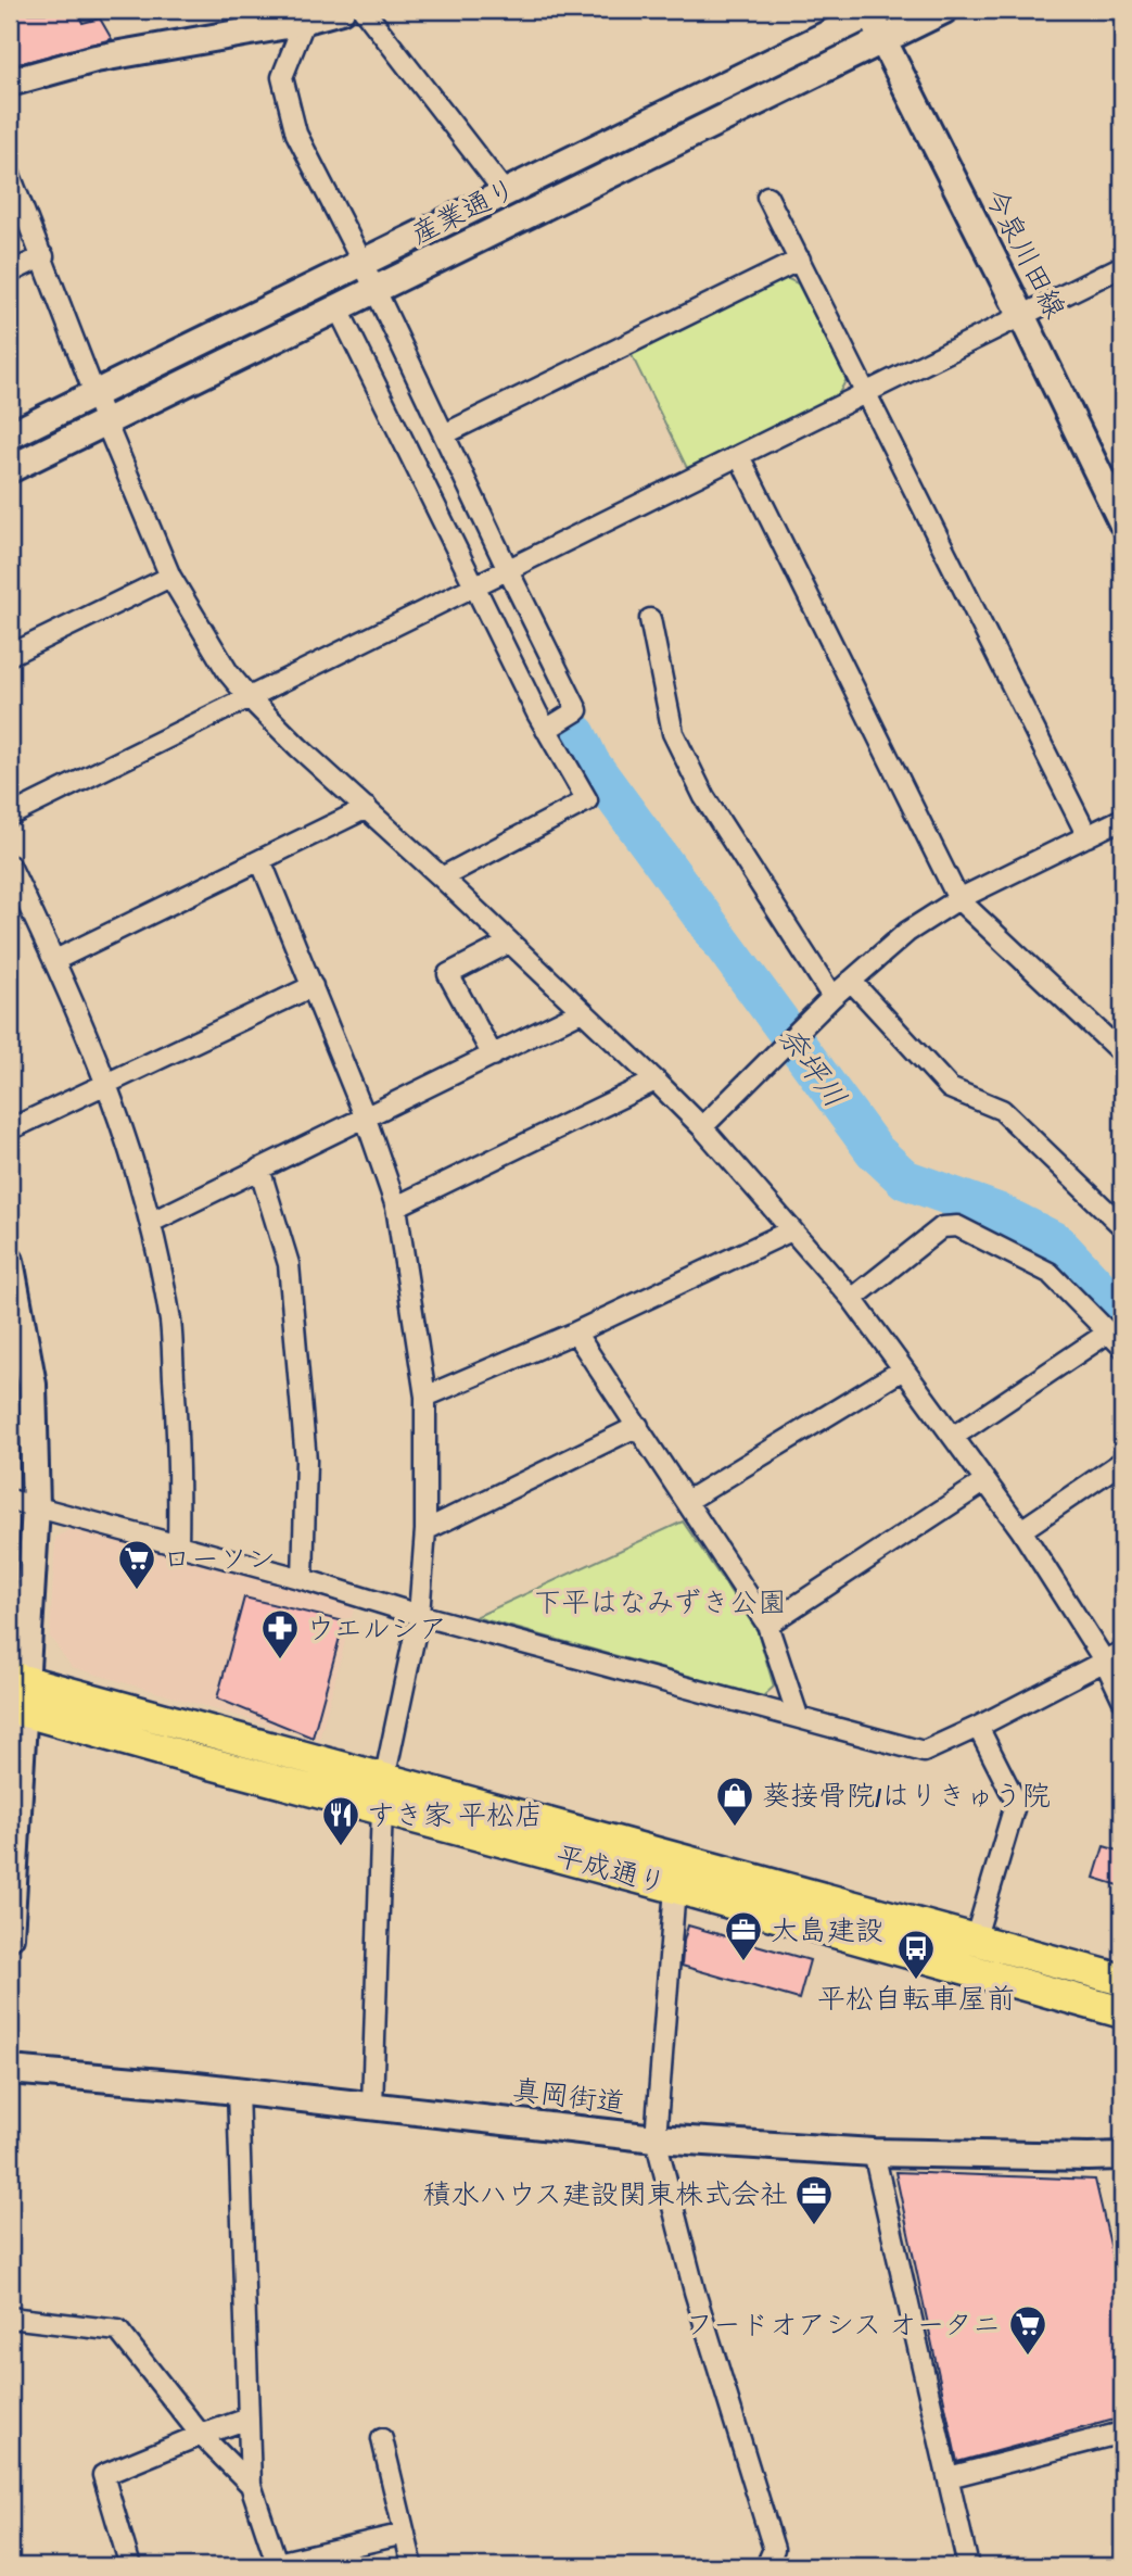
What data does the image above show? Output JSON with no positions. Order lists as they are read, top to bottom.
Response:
{
  "streets": {
    "main road": ["平成通り"],
    "street": ["産業通り", "今泉川田線", "真岡街道"]
  },
  "crossings": [
    ["産業通り", "今泉川田線"]
  ],
  "water": ["奈坪川"],
  "parks": ["下平はなみずき公園"],
  "places": {
    "supermarket": ["ローソン", "フードオアシス オータニ"],
    "pharmacy": ["ウエルシア"],
    "shop": ["葵接骨院/はりきゅう院"],
    "restaurant": ["すき家 平松店"],
    "office": ["大島建設", "積水ハウス建設関東株式会社"],
    "bus stop": ["平松自転車屋前"]
  }
}
